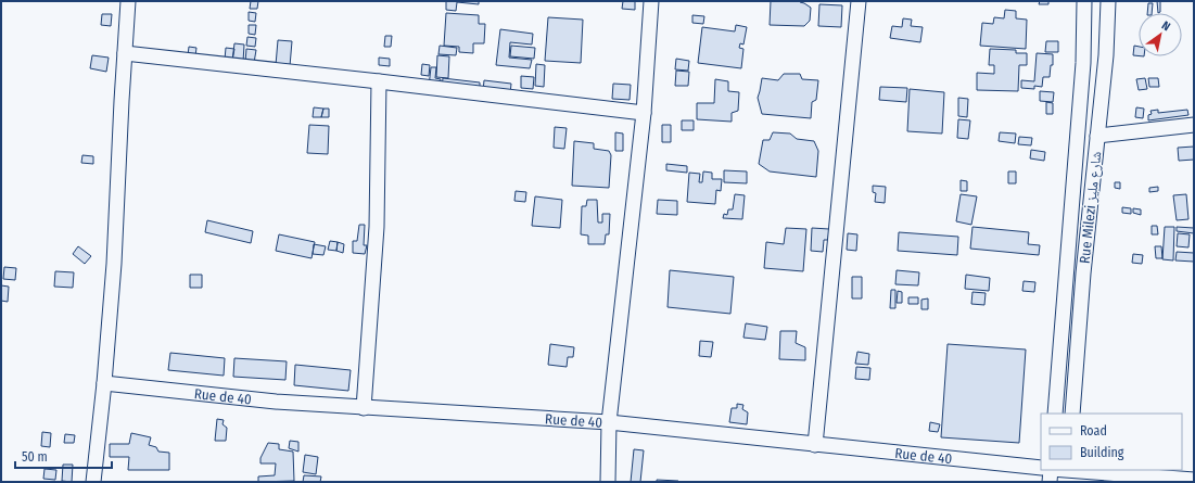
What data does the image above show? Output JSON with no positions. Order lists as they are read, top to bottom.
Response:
{
  "streets": {
    "street": ["Rue Milezi شارع مليز", "Rue de 40"]
  },
  "legend": ["Road", "Building"],
  "scale_bar": "50 m",
  "north": "top right"
}
